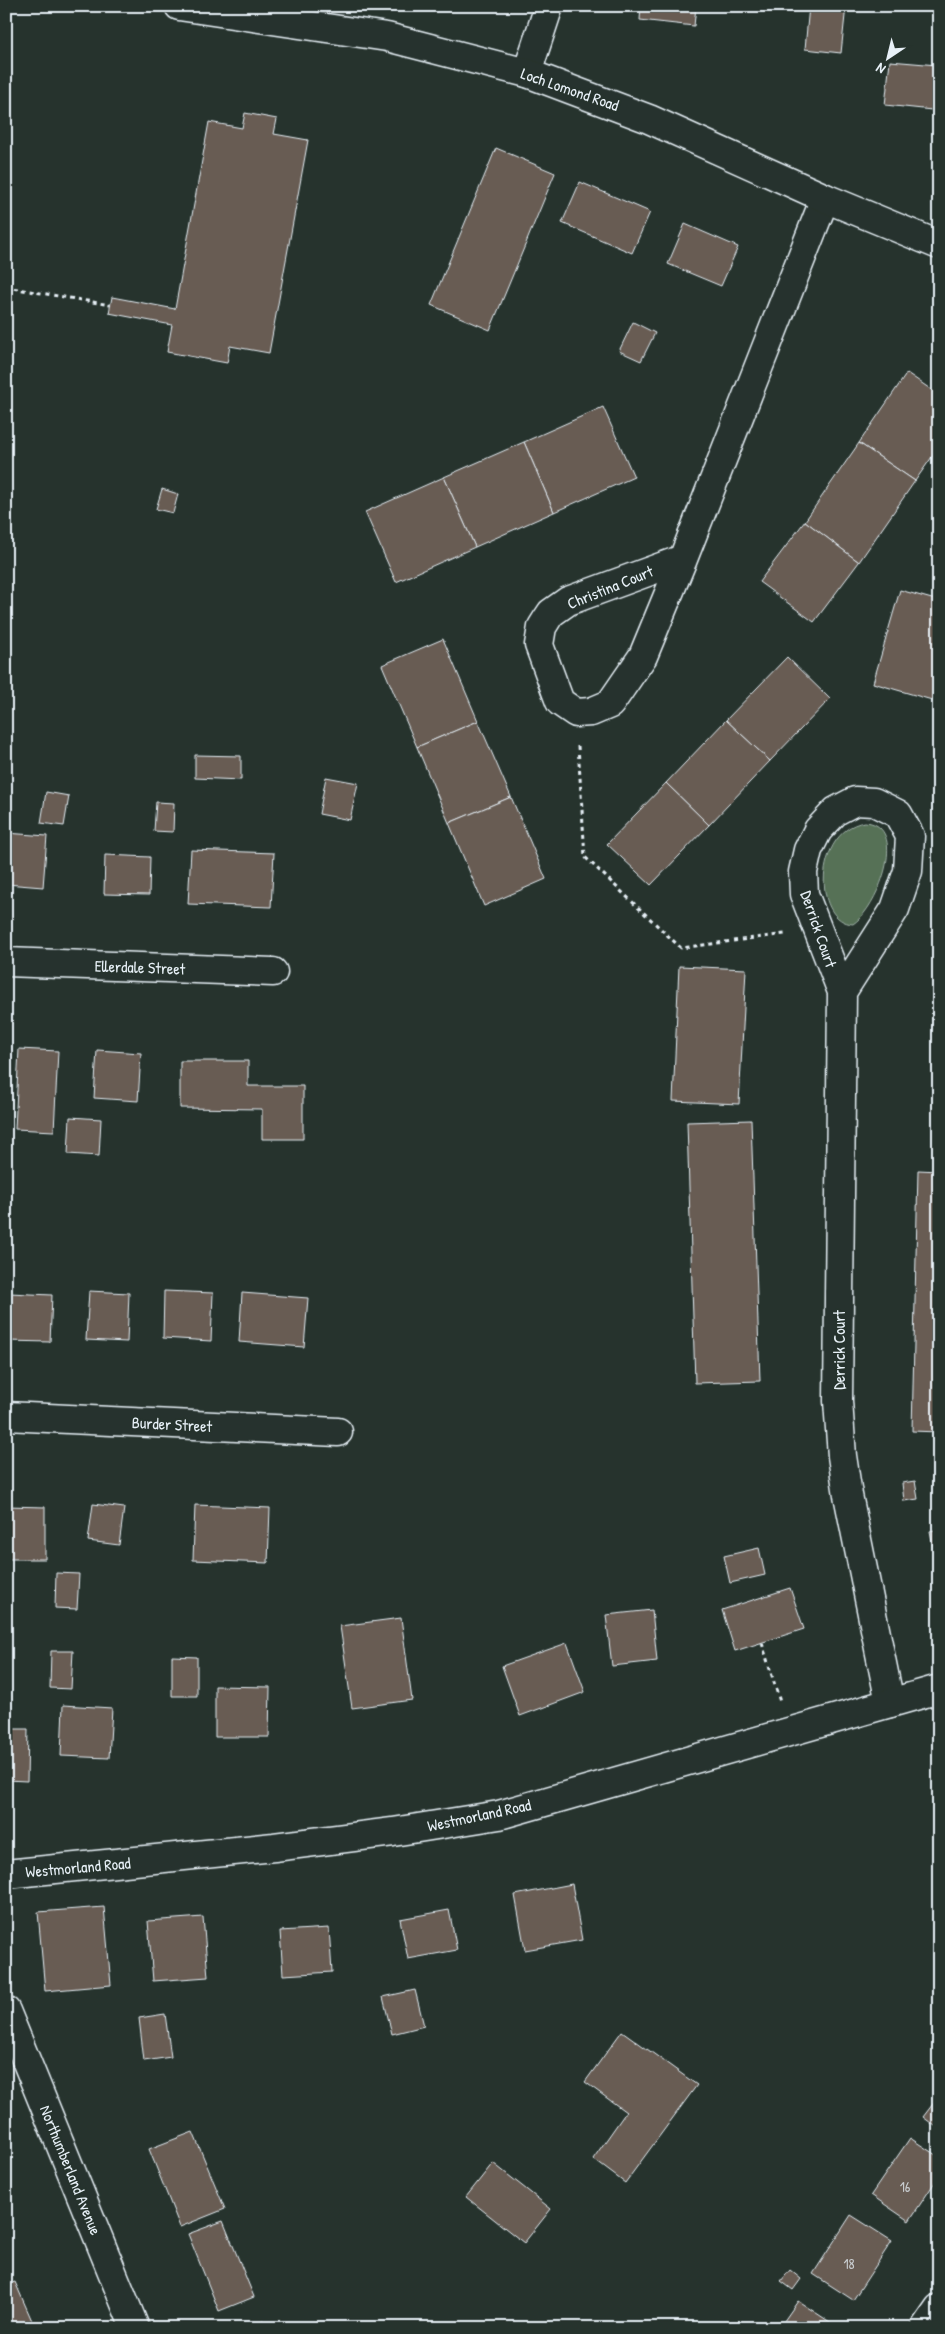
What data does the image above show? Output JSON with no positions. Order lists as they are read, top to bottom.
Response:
{
  "streets": {
    "street": [
      "Loch Lomond Road",
      "Christina Court",
      "Derrick Court",
      "Ellerdale Street",
      "Burder Street",
      "Westmorland Road",
      "Northumberland Avenue"
    ]
  },
  "crossings": [
    ["Loch Lomond Road", "Christina Court"],
    ["Derrick Court", "Westmorland Road"]
  ],
  "house_numbers": ["16", "18"],
  "north": "bottom left"
}
